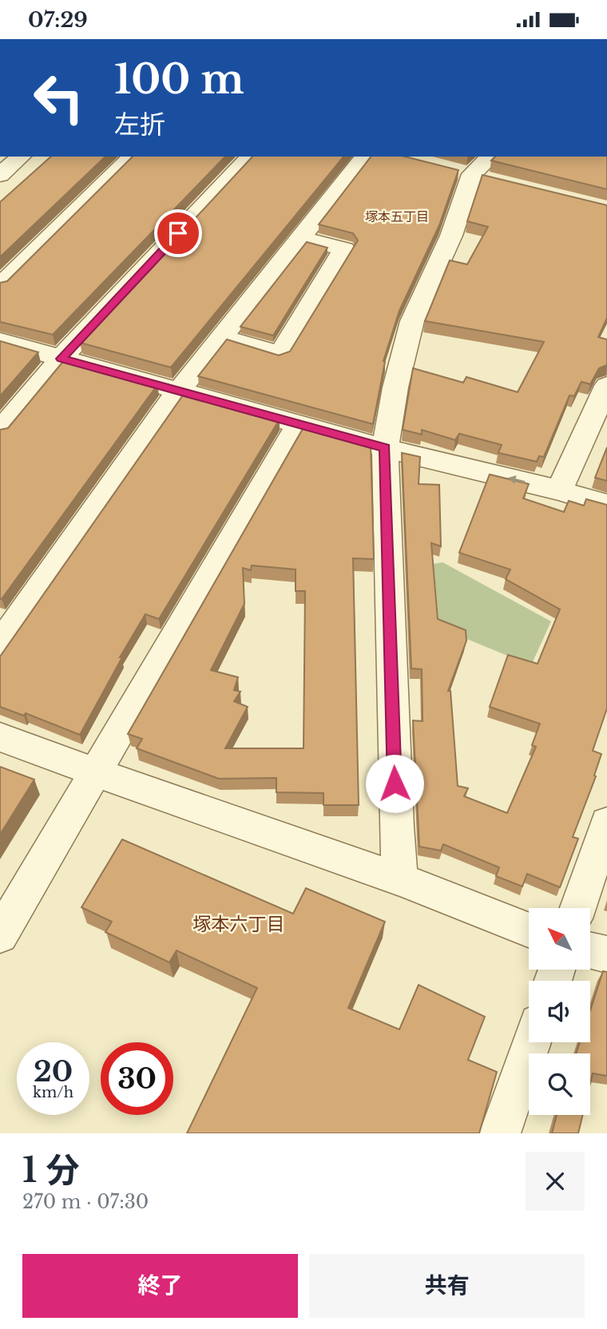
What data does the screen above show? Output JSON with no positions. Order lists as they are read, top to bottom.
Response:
{
  "districts": ["塚本五丁目", "塚本六丁目"],
  "north": "top left",
  "page": {
    "status": "07:29",
    "turn": ["100 m", "左折"],
    "speed": "20 km/h",
    "limit": "30",
    "heading": ["1 分", "270 m · 07:30"],
    "buttons": ["終了", "共有"]
  }
}
